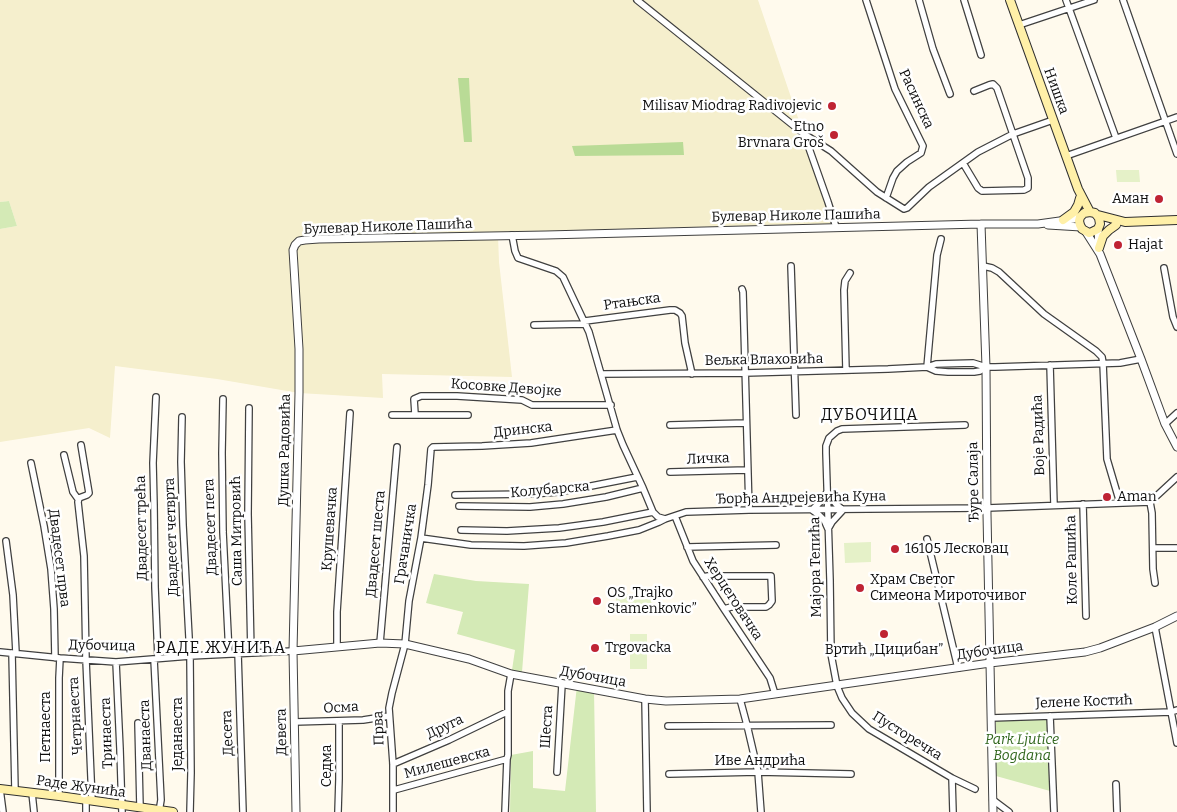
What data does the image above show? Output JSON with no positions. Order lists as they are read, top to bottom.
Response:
{
  "streets": {
    "main road": ["Нишка", "Булевар Николе Пашића", "Раде Жунића"],
    "street": [
      "Расинска",
      "Ртањска",
      "Вељка Влаховића",
      "Косовке Девојке",
      "Дринска",
      "Воје Радића",
      "Душка Радовића",
      "Личка",
      "Ђуре Салаја",
      "Колубарска",
      "Ђорђа Андрејевића Куна",
      "Двадесет пета",
      "Двадесет трећа",
      "Крушевачка",
      "Саша Митровић",
      "Двадесет четврта",
      "Двадесет шеста",
      "Грачаничка",
      "Двадесет прва",
      "Коле Рашића",
      "Мајора Тепића",
      "Херцеговачка",
      "Дубочица",
      "Јелене Костић",
      "Осма",
      "Четрнаеста",
      "Петнаеста",
      "Друга",
      "Шеста",
      "Прва",
      "Девета",
      "Тринаеста",
      "Десета",
      "Једанаеста",
      "Дванаеста",
      "Пусторечка",
      "Иве Андрића",
      "Милешевска",
      "Седма"
    ]
  },
  "crossings": [
    ["Булевар Николе Пашића", "Душка Радовића"],
    ["Булевар Николе Пашића", "Ђуре Салаја"],
    ["Ртањска", "Вељка Влаховића"],
    ["Вељка Влаховића", "Воје Радића"],
    ["Вељка Влаховића", "Ђуре Салаја"],
    ["Дринска", "Грачаничка"],
    ["Воје Радића", "Ђорђа Андрејевића Куна"],
    ["Душка Радовића", "Дубочица"],
    ["Душка Радовића", "Девета"],
    ["Ђуре Салаја", "Ђорђа Андрејевића Куна"],
    ["Ђуре Салаја", "Дубочица"],
    ["Ђуре Салаја", "Јелене Костић"],
    ["Ђорђа Андрејевића Куна", "Грачаничка"],
    ["Ђорђа Андрејевића Куна", "Коле Рашића"],
    ["Ђорђа Андрејевића Куна", "Мајора Тепића"],
    ["Ђорђа Андрејевића Куна", "Херцеговачка"],
    ["Двадесет пета", "Дубочица"],
    ["Двадесет трећа", "Дубочица"],
    ["Двадесет трећа", "Дванаеста"],
    ["Крушевачка", "Дубочица"],
    ["Саша Митровић", "Дубочица"],
    ["Двадесет четврта", "Дубочица"],
    ["Двадесет четврта", "Једанаеста"],
    ["Двадесет шеста", "Дубочица"],
    ["Грачаничка", "Дубочица"],
    ["Грачаничка", "Прва"],
    ["Двадесет прва", "Дубочица"],
    ["Двадесет прва", "Петнаеста"],
    ["Мајора Тепића", "Дубочица"],
    ["Мајора Тепића", "Пусторечка"],
    ["Херцеговачка", "Дубочица"],
    ["Дубочица", "Четрнаеста"],
    ["Дубочица", "Петнаеста"],
    ["Дубочица", "Шеста"],
    ["Дубочица", "Прва"],
    ["Дубочица", "Девета"],
    ["Дубочица", "Тринаеста"],
    ["Дубочица", "Десета"],
    ["Дубочица", "Једанаеста"],
    ["Дубочица", "Дванаеста"],
    ["Дубочица", "Пусторечка"],
    ["Осма", "Прва"],
    ["Осма", "Девета"],
    ["Осма", "Седма"],
    ["Четрнаеста", "Раде Жунића"],
    ["Петнаеста", "Раде Жунића"],
    ["Друга", "Прва"],
    ["Прва", "Милешевска"],
    ["Тринаеста", "Раде Жунића"],
    ["Дванаеста", "Раде Жунића"]
  ],
  "districts": ["ДУБОЧИЦА", "РАДЕ ЖУНИЋА"],
  "parks": ["Park Ljutice Bogdana"],
  "places": [
    "Milisav Miodrag Radivojevic",
    "Etno Brvnara Groš",
    "Аман",
    "Hajat",
    "Aman",
    "16105 Лесковац",
    "Храм Светог Симеона Мироточивог",
    "OS „Trajko Stamenkovic”",
    "Вртић „Цицибан”",
    "Trgovacka"
  ]
}
